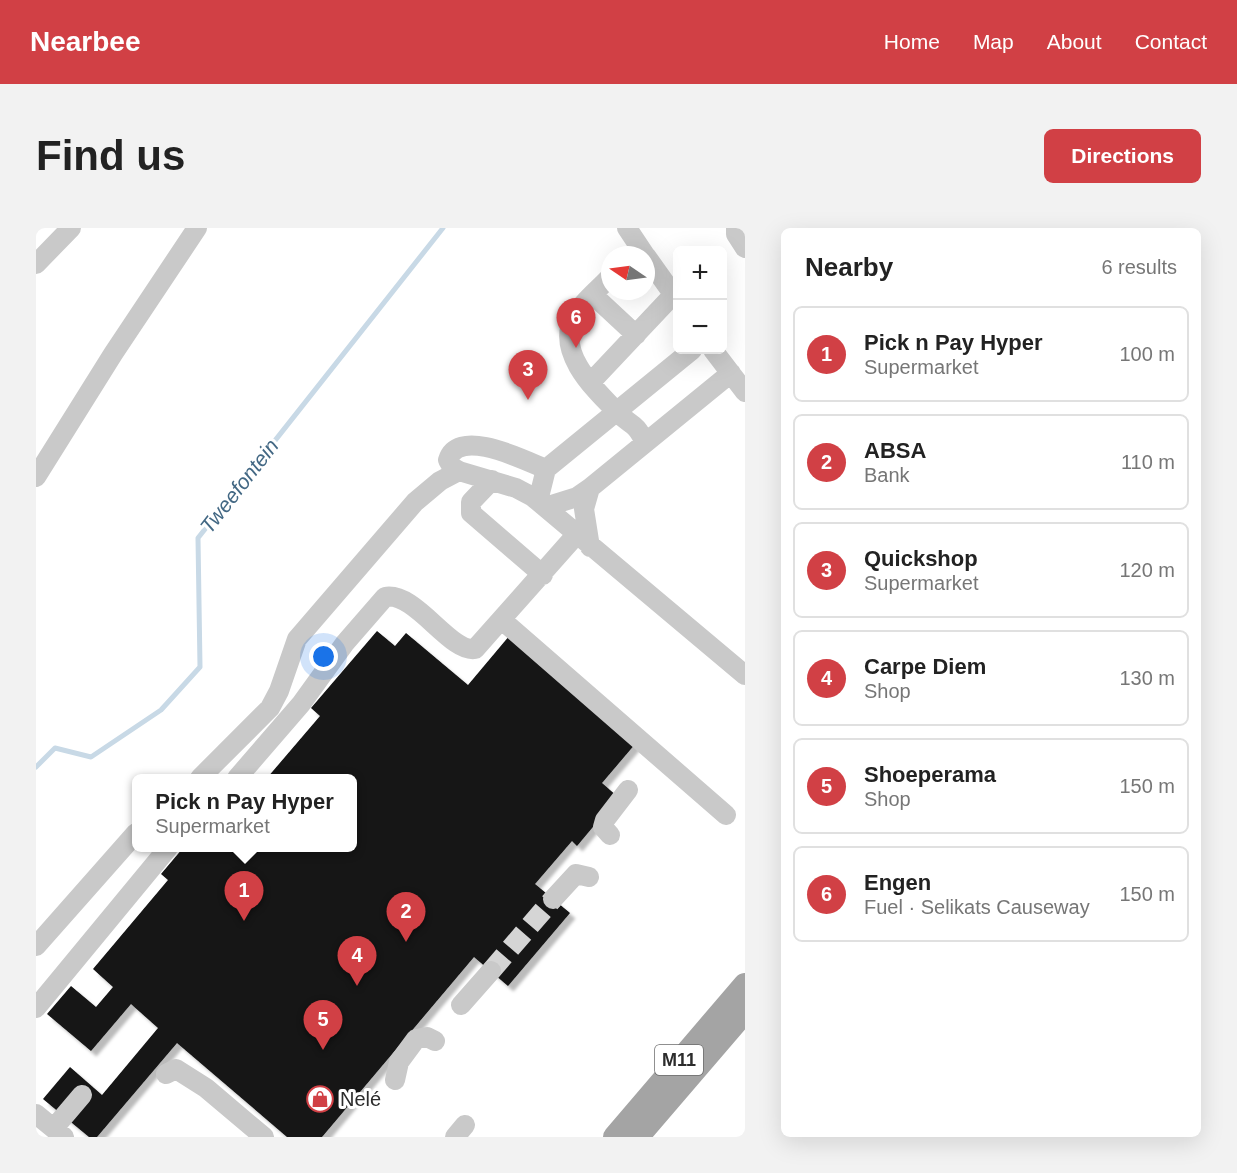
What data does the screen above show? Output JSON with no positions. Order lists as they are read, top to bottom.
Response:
{
  "streets": {
    "main road": ["M11"]
  },
  "water": ["Tweefontein"],
  "places": {
    "shop": ["Nelé"]
  },
  "north": "left",
  "page": {
    "header": "Nearbee",
    "nav": [
      "Home",
      "Map",
      "About",
      "Contact"
    ],
    "buttons": "Directions",
    "title": "Find us",
    "heading": ["Nearby", "6 results"],
    "map_buttons": ["+", "−"],
    "pins": [
      "6",
      "3",
      "1",
      "2",
      "4",
      "5"
    ],
    "list": [
      {
        "mark": "1",
        "name": "Pick n Pay Hyper",
        "note": "Supermarket",
        "value": "100 m"
      },
      {
        "mark": "2",
        "name": "ABSA",
        "note": "Bank",
        "value": "110 m"
      },
      {
        "mark": "3",
        "name": "Quickshop",
        "note": "Supermarket",
        "value": "120 m"
      },
      {
        "mark": "4",
        "name": "Carpe Diem",
        "note": "Shop",
        "value": "130 m"
      },
      {
        "mark": "5",
        "name": "Shoeperama",
        "note": "Shop",
        "value": "150 m"
      },
      {
        "mark": "6",
        "name": "Engen",
        "note": "Fuel · Selikats Causeway",
        "value": "150 m"
      }
    ],
    "popup": ["Pick n Pay Hyper", "Supermarket"]
  }
}
